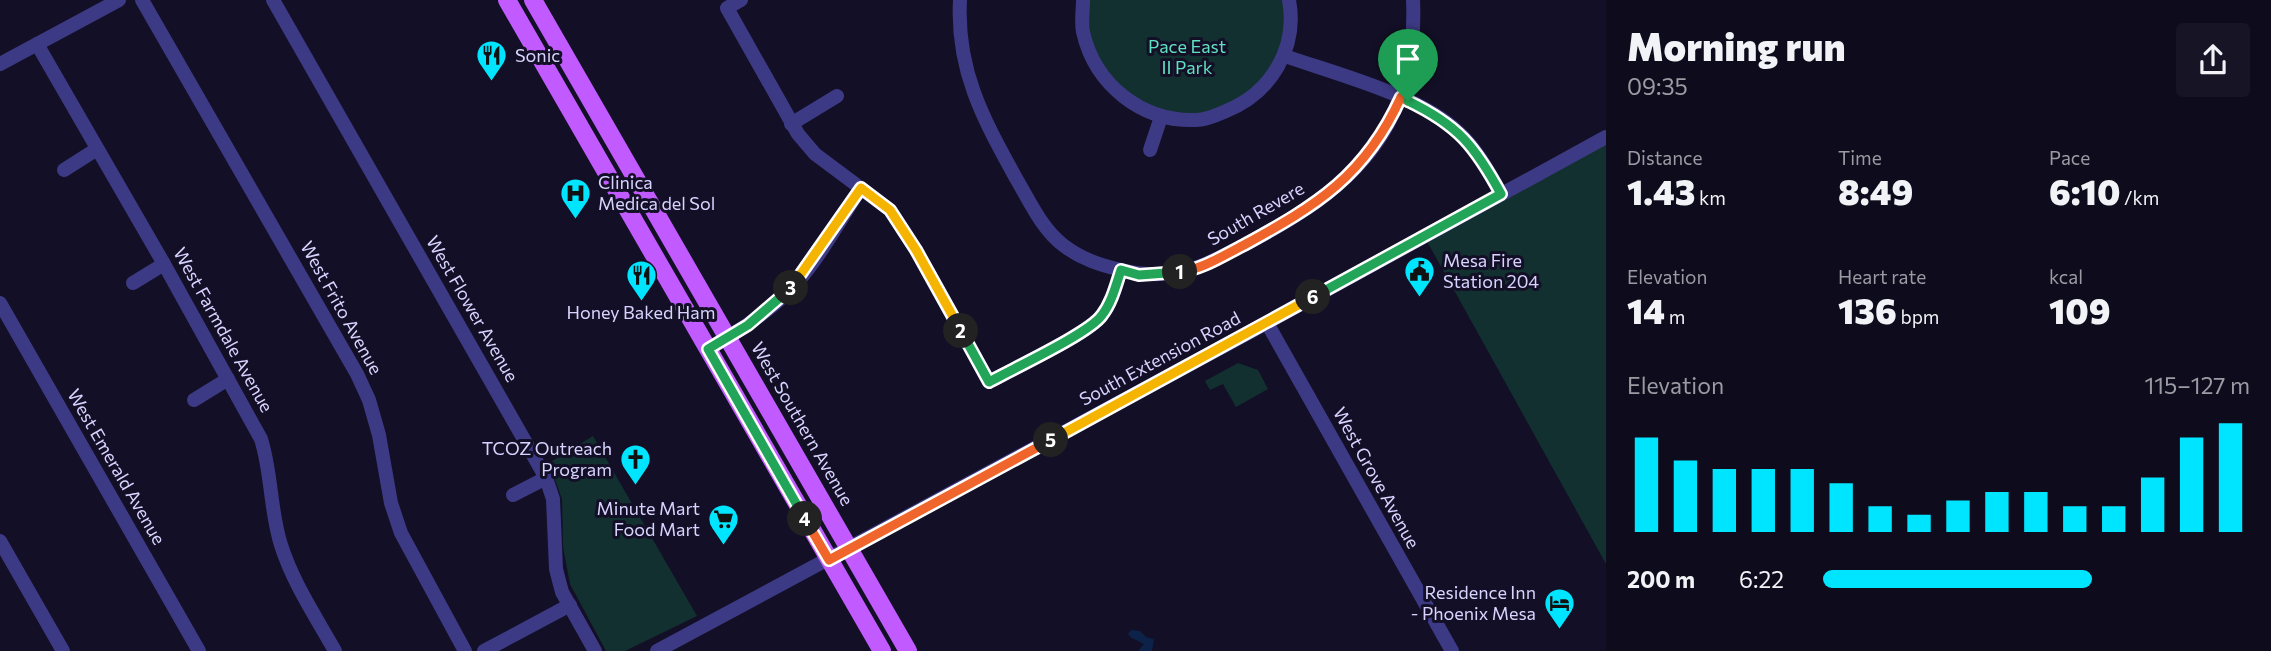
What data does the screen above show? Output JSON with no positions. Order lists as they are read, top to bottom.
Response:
{
  "streets": {
    "main road": ["West Southern Avenue"],
    "street": [
      "South Revere",
      "West Frito Avenue",
      "West Flower Avenue",
      "West Farmdale Avenue",
      "South Extension Road",
      "West Emerald Avenue",
      "West Grove Avenue"
    ]
  },
  "crossings": [
    ["South Extension Road", "West Southern Avenue"],
    ["South Extension Road", "West Grove Avenue"]
  ],
  "parks": ["Pace East II Park"],
  "places": {
    "restaurant": ["Sonic", "Honey Baked Ham"],
    "hospital": ["Clinica Medica del Sol"],
    "public building": ["Mesa Fire Station 204"],
    "church": ["TCOZ Outreach Program"],
    "supermarket": ["Minute Mart Food Mart"],
    "hotel": ["Residence Inn - Phoenix Mesa"]
  },
  "page": {
    "heading": ["Morning run", "09:35"],
    "stats": [
      ["Distance", "1.43 km"],
      ["Time", "8:49"],
      ["Pace", "6:10 /km"],
      ["Elevation", "14 m"],
      ["Heart rate", "136 bpm"],
      ["kcal", "109"]
    ],
    "pins": [
      "1",
      "3",
      "6",
      "2",
      "5",
      "4"
    ],
    "chart": ["Elevation", "115–127 m"],
    "list": [
      {
        "name": "200 m",
        "note": "6:22"
      }
    ]
  }
}
